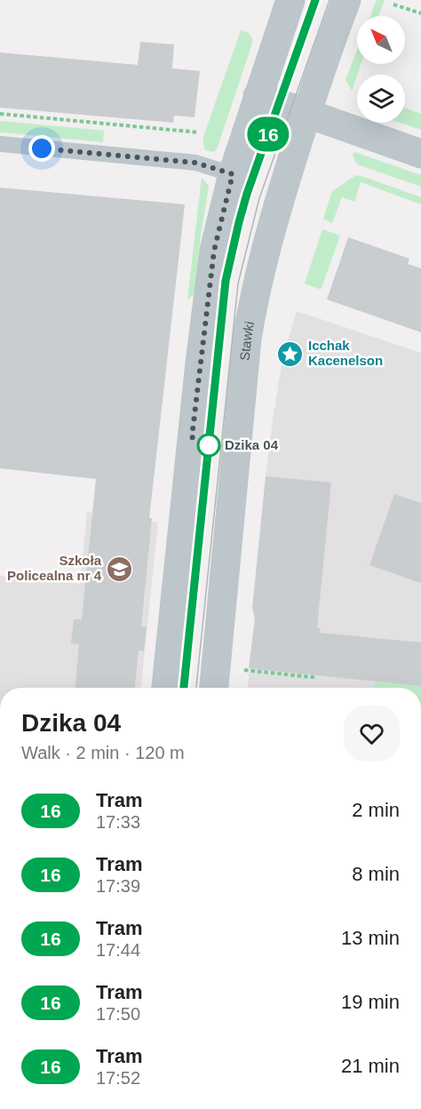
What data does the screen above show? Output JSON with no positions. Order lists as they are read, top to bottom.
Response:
{
  "streets": {
    "street": ["Stawki"]
  },
  "places": {
    "place": ["Icchak Kacenelson"],
    "other": ["Dzika 04"],
    "school or university": ["Szkoła Policealna nr 4"]
  },
  "lines": ["tram line 16"],
  "north": "top left",
  "page": {
    "on_map": "16",
    "heading": ["Dzika 04", "Walk · 2 min · 120 m"],
    "list": [
      {
        "mark": "16",
        "name": "Tram",
        "note": "17:33",
        "value": "2 min"
      },
      {
        "mark": "16",
        "name": "Tram",
        "note": "17:39",
        "value": "8 min"
      },
      {
        "mark": "16",
        "name": "Tram",
        "note": "17:44",
        "value": "13 min"
      },
      {
        "mark": "16",
        "name": "Tram",
        "note": "17:50",
        "value": "19 min"
      },
      {
        "mark": "16",
        "name": "Tram",
        "note": "17:52",
        "value": "21 min"
      }
    ]
  }
}
